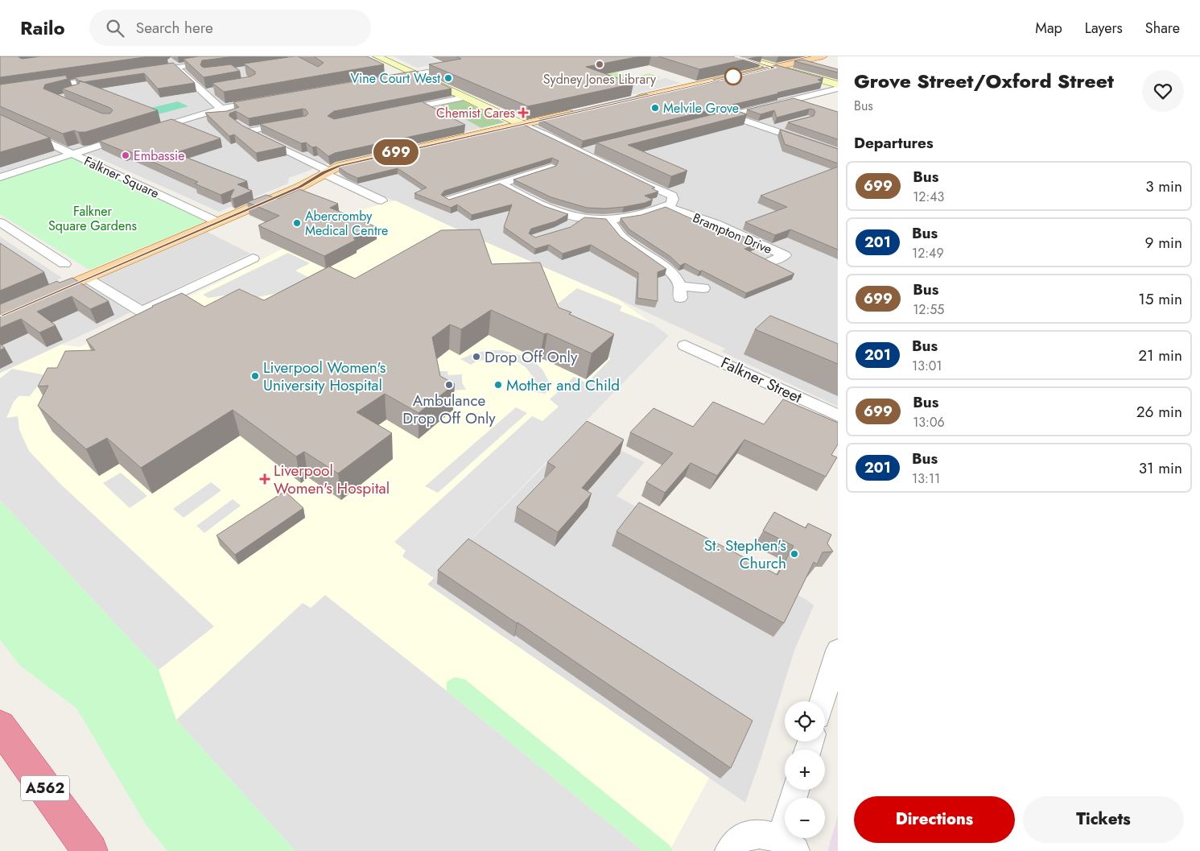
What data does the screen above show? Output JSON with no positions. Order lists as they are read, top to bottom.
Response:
{
  "streets": {
    "highway": ["A562"],
    "street": ["Falkner Square", "Brampton Drive", "Falkner Street"]
  },
  "parks": ["Falkner Square Gardens"],
  "places": {
    "other": [
      "Sydney Jones Library",
      "Vine Court West",
      "Melvile Grove",
      "Embassie",
      "Abercromby Medical Centre",
      "Drop Off Only",
      "Liverpool Women's University Hospital",
      "Ambulance Drop Off Only",
      "Mother and Child",
      "St. Stephen's Church"
    ],
    "health": ["Chemist Cares", "Liverpool Women's Hospital"]
  },
  "lines": ["bus line 699"],
  "page": {
    "header": "Railo",
    "search": "Search here",
    "nav": ["Map", "Layers", "Share"],
    "on_map": "699",
    "heading": [
      ["Grove Street/Oxford Street", "Bus"],
      "Departures"
    ],
    "list": [
      {
        "mark": "699",
        "name": "Bus",
        "note": "12:43",
        "value": "3 min"
      },
      {
        "mark": "201",
        "name": "Bus",
        "note": "12:49",
        "value": "9 min"
      },
      {
        "mark": "699",
        "name": "Bus",
        "note": "12:55",
        "value": "15 min"
      },
      {
        "mark": "201",
        "name": "Bus",
        "note": "13:01",
        "value": "21 min"
      },
      {
        "mark": "699",
        "name": "Bus",
        "note": "13:06",
        "value": "26 min"
      },
      {
        "mark": "201",
        "name": "Bus",
        "note": "13:11",
        "value": "31 min"
      }
    ],
    "map_buttons": ["+", "−"],
    "buttons": ["Directions", "Tickets"]
  }
}
